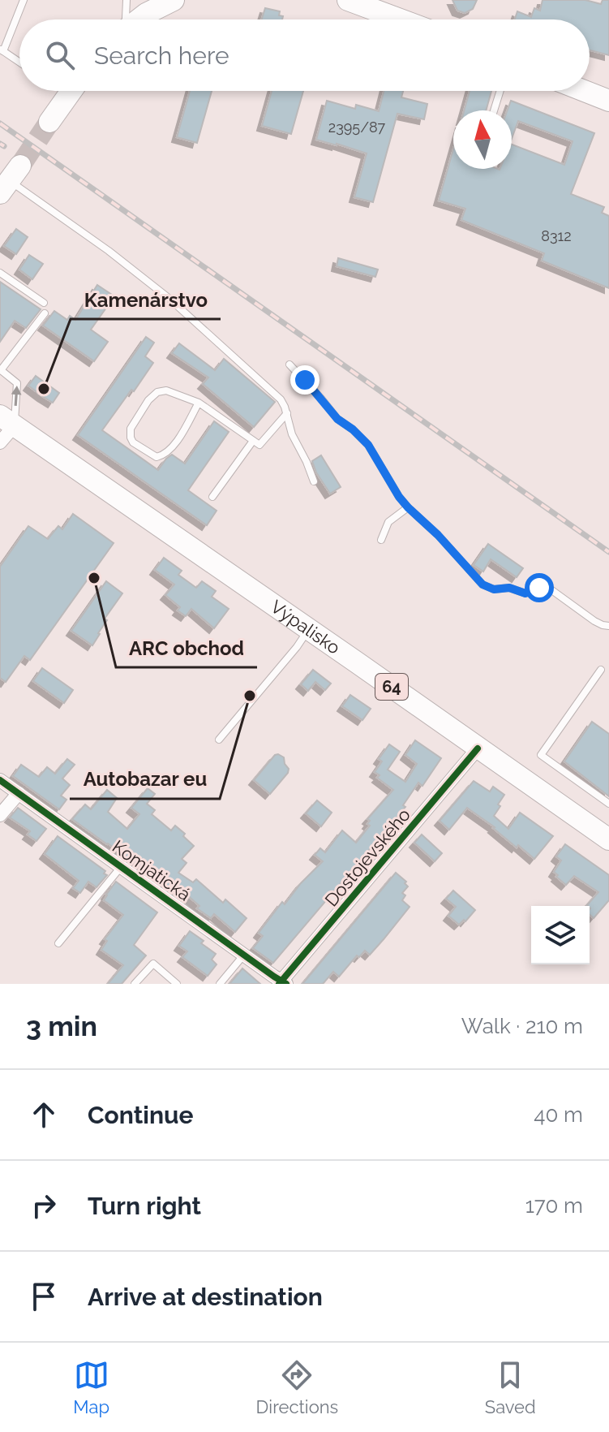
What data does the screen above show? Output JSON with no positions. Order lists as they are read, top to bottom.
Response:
{
  "streets": {
    "main road": ["Výpalisko", "64"],
    "street": ["Dostojevského", "Komjatická"]
  },
  "crossings": [
    ["Výpalisko", "Dostojevského"],
    ["Dostojevského", "Komjatická"]
  ],
  "places": ["Kamenárstvo", "ARC obchod", "Autobazar eu"],
  "house_numbers": ["2395/87", "8312"],
  "north": "top",
  "page": {
    "search": "Search here",
    "heading": ["3 min", "Walk · 210 m"],
    "list": [
      ["Continue", "40 m"],
      ["Turn right", "170 m"],
      "Arrive at destination"
    ],
    "nav": ["Map", "Directions", "Saved"]
  }
}
